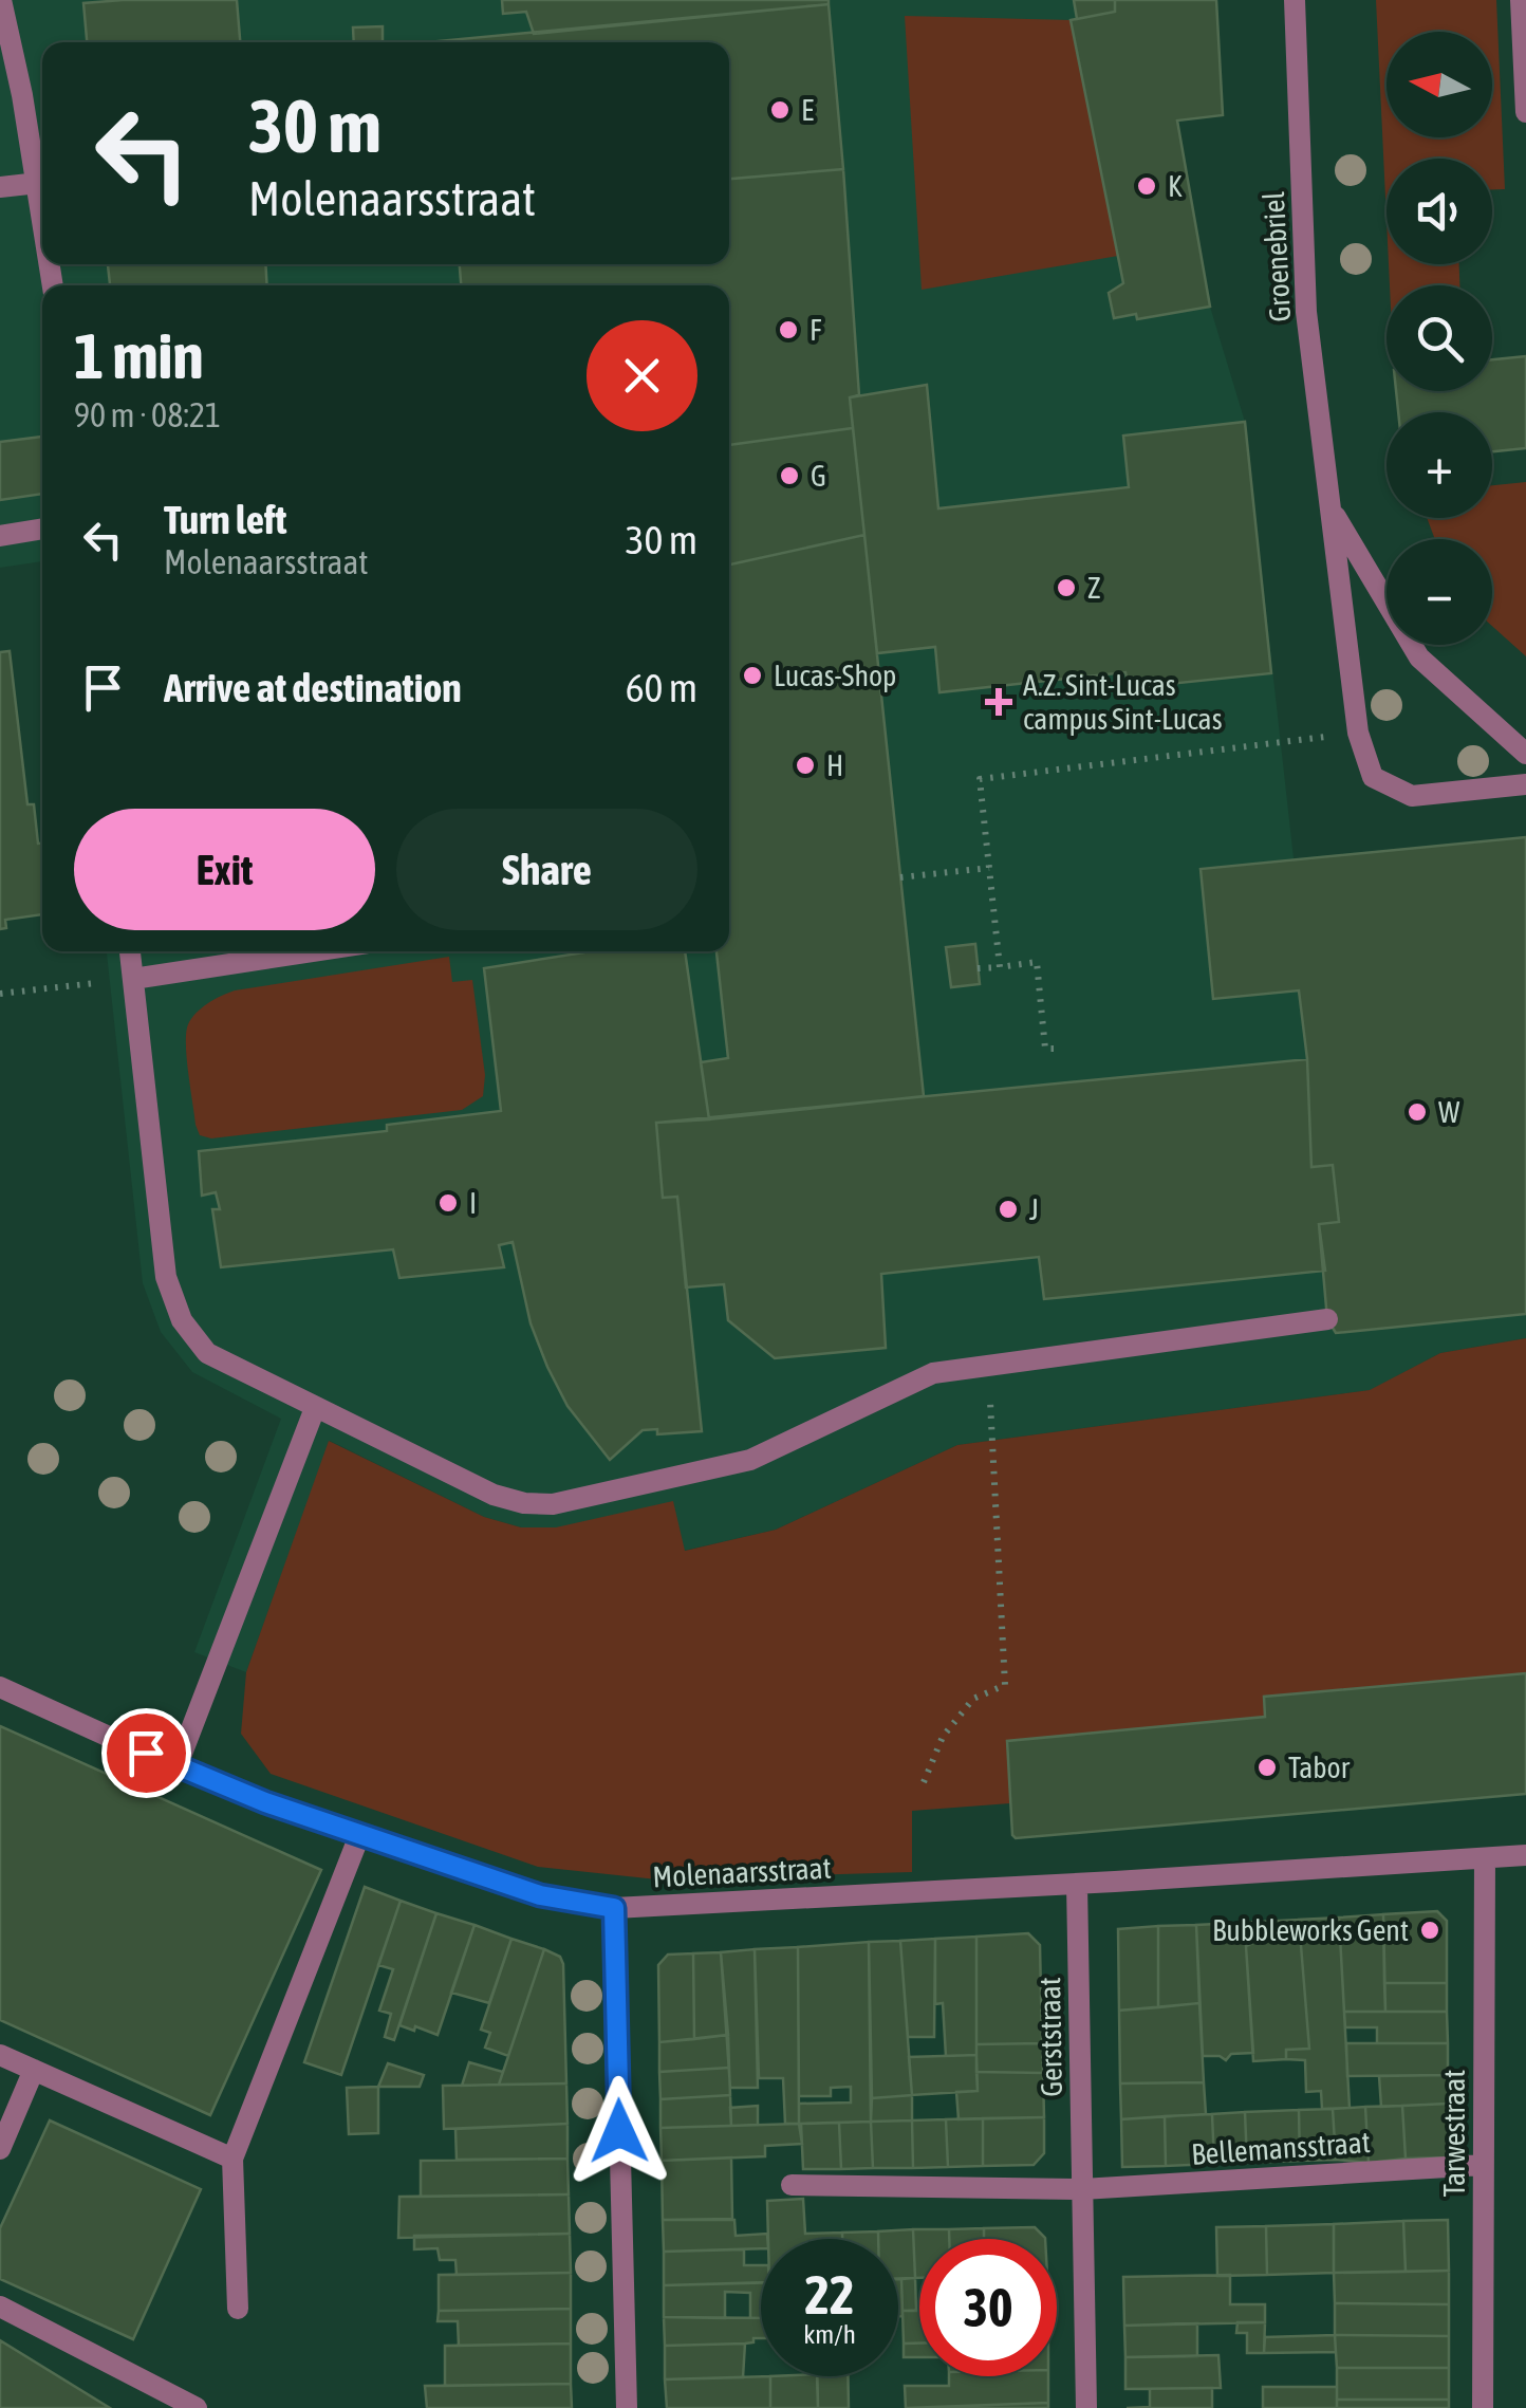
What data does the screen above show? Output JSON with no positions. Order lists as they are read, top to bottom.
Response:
{
  "streets": {
    "street": [
      "Groenebriel",
      "Molenaarsstraat",
      "Gerststraat",
      "Tarwestraat",
      "Bellemansstraat"
    ]
  },
  "crossings": [
    ["Molenaarsstraat", "Gerststraat"],
    ["Molenaarsstraat", "Tarwestraat"],
    ["Gerststraat", "Bellemansstraat"],
    ["Tarwestraat", "Bellemansstraat"]
  ],
  "places": {
    "other": [
      "E",
      "K",
      "F",
      "G",
      "Z",
      "Lucas-Shop",
      "H",
      "W",
      "I",
      "J",
      "Tabor",
      "Bubbleworks Gent"
    ],
    "health": ["A.Z. Sint-Lucas campus Sint-Lucas"]
  },
  "north": "left",
  "page": {
    "map_buttons": ["+", "−"],
    "turn": ["30 m", "Molenaarsstraat"],
    "heading": ["1 min", "90 m · 08:21"],
    "list": [
      {
        "name": "Turn left",
        "note": "Molenaarsstraat",
        "value": "30 m"
      },
      {
        "name": "Arrive at destination",
        "value": "60 m"
      }
    ],
    "buttons": ["Exit", "Share"],
    "speed": "22 km/h",
    "limit": "30"
  }
}
